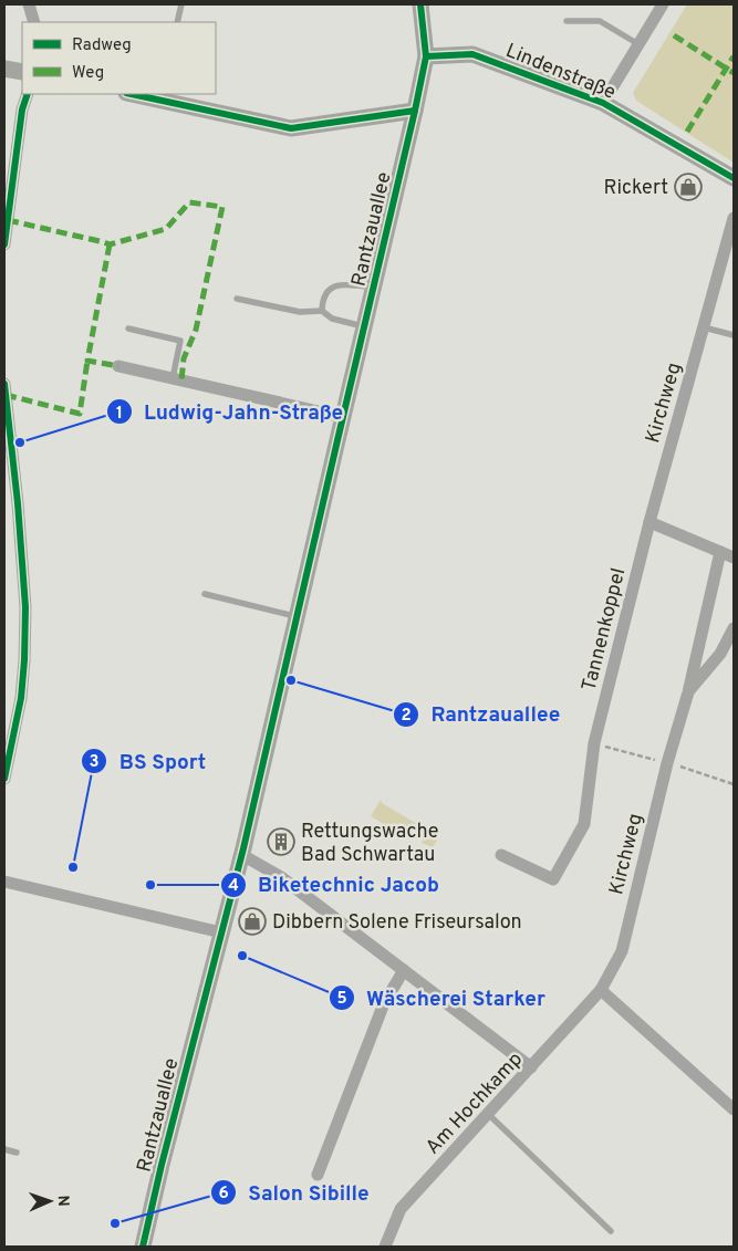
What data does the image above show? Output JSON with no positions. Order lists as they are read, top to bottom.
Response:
{
  "streets": {
    "main road": ["Lindenstraße", "Rantzauallee"],
    "street": ["Kirchweg", "Tannenkoppel", "Am Hochkamp"]
  },
  "crossings": [
    ["Lindenstraße", "Rantzauallee"],
    ["Kirchweg", "Tannenkoppel"],
    ["Kirchweg", "Am Hochkamp"]
  ],
  "places": {
    "shop": ["Rickert", "Dibbern Solene Friseursalon"],
    "other": [
      "Ludwig-Jahn-Straße",
      "Rantzauallee",
      "BS Sport",
      "Biketechnic Jacob",
      "Wäscherei Starker",
      "Salon Sibille"
    ],
    "building": ["Rettungswache Bad Schwartau"]
  },
  "legend": ["Radweg", "Weg"],
  "north": "right"
}
